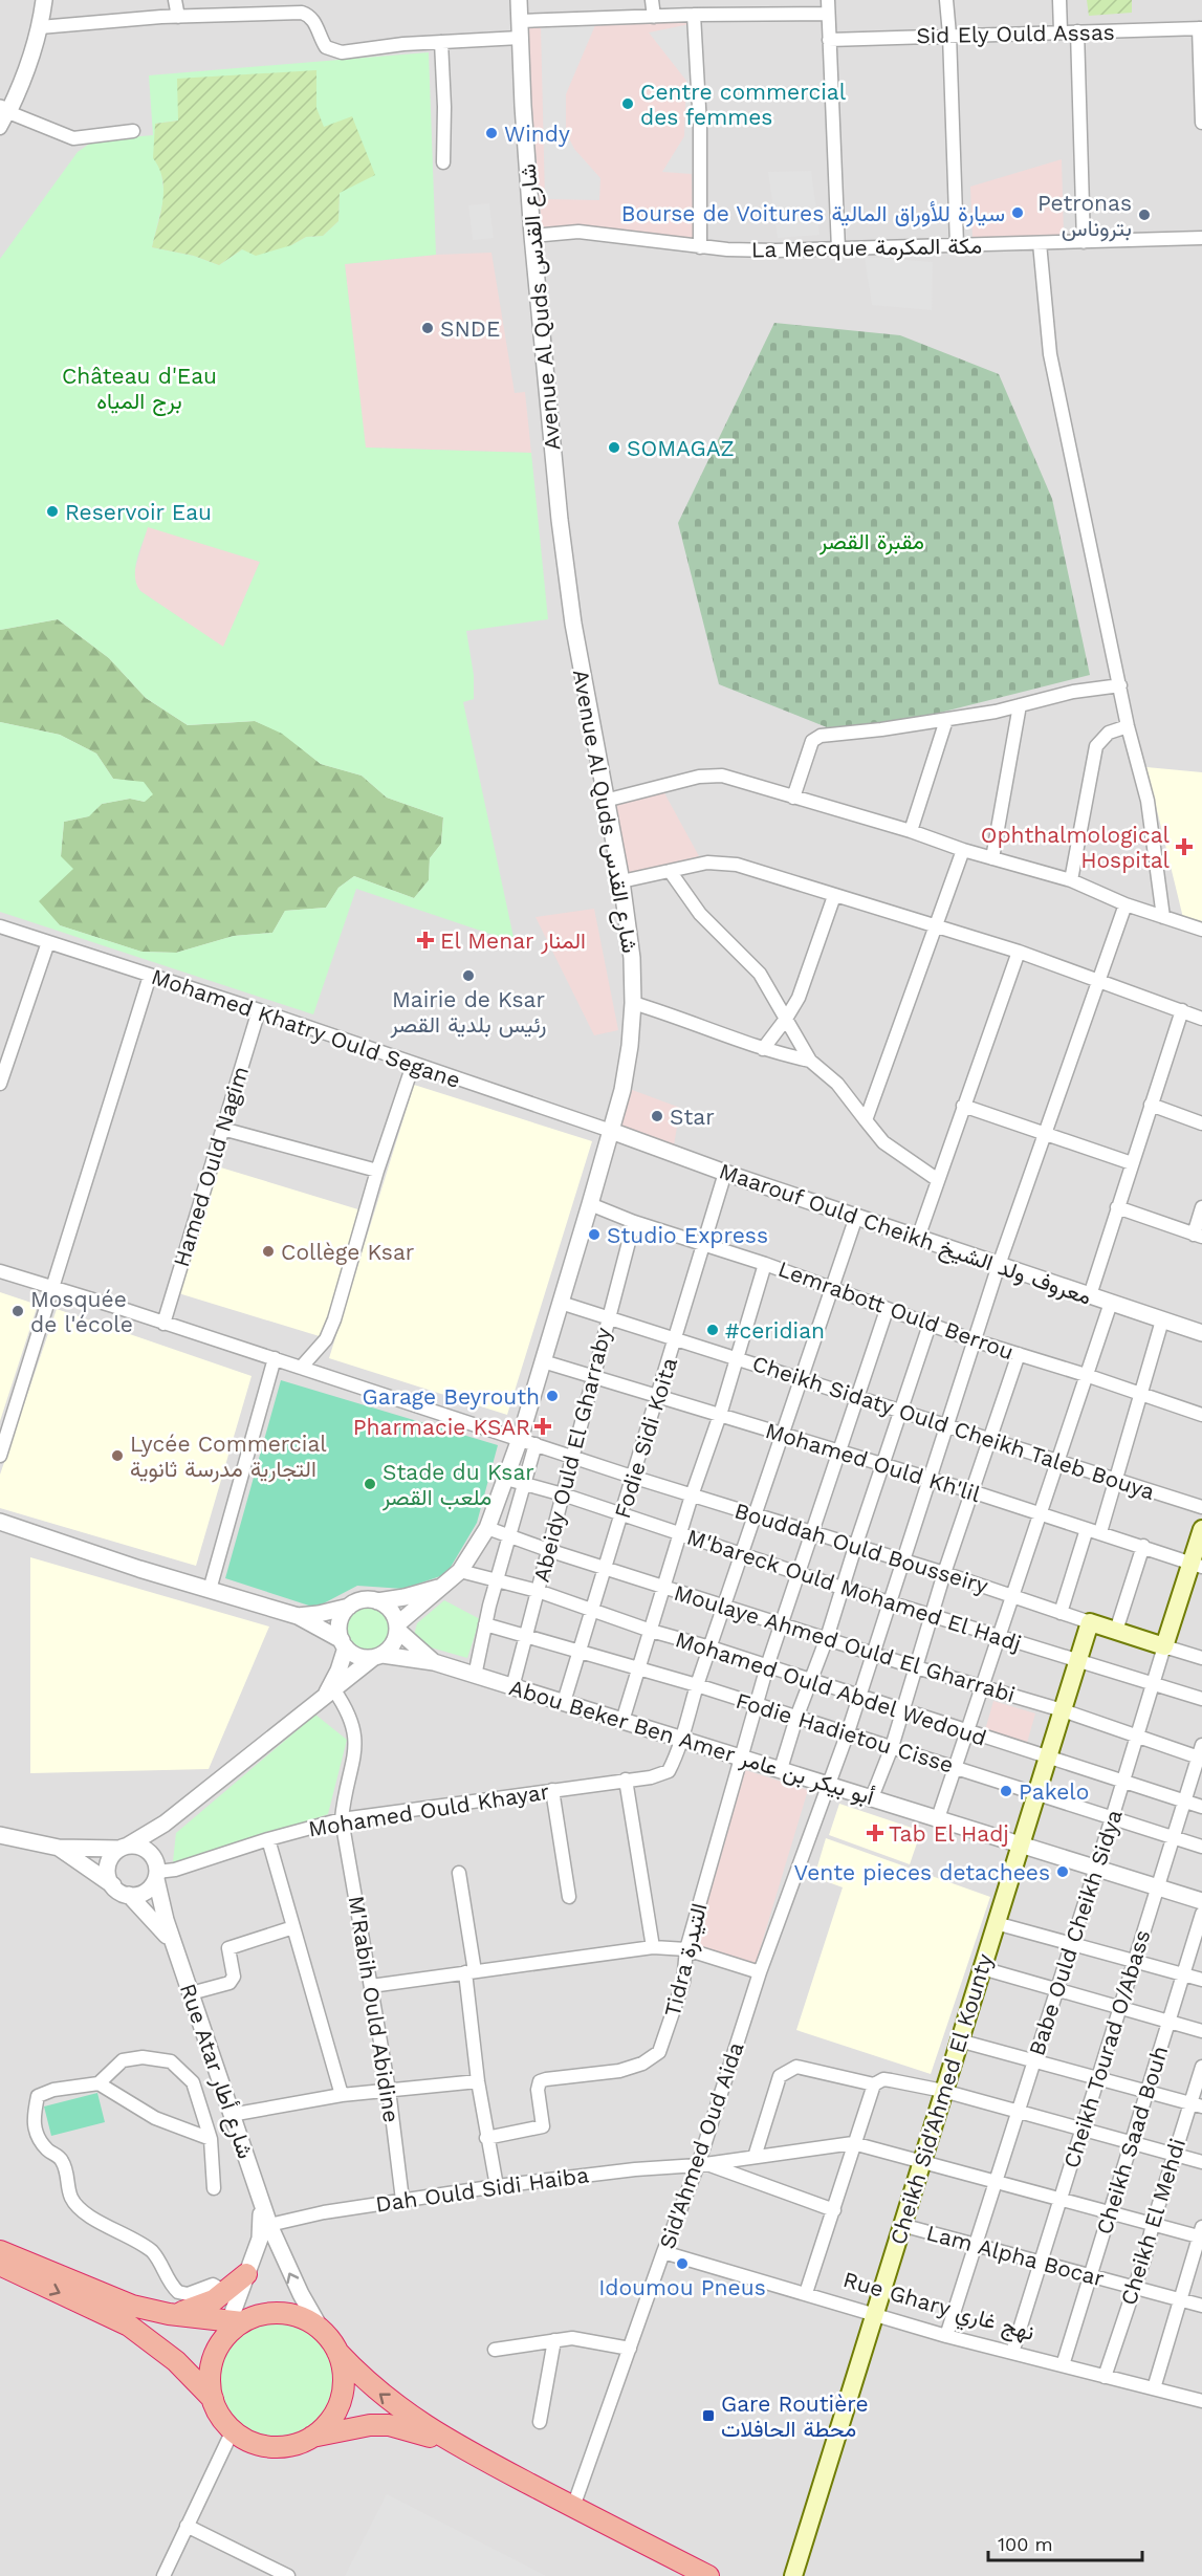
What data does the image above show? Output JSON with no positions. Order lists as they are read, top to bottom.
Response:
{
  "streets": {
    "main road": ["Bouddah Ould Bousseiry", "Babe Ould Cheikh Sidya", "Cheikh Sid'Ahmed El Kounty"],
    "street": [
      "Sid Ely Ould Assas",
      "La Mecque مكة المكرمة",
      "Avenue Al Quds شارع القدس",
      "Mohamed Khatry Ould Segane",
      "Hamed Ould Nagim",
      "Maarouf Ould Cheikh معروف ولد الشيخ",
      "Lemrabott Ould Berrou",
      "Cheikh Sidaty Ould Cheikh Taleb Bouya",
      "Fodie Sidi Koita",
      "Abeidy Ould El Gharraby",
      "Mohamed Ould Kh'lil",
      "M'bareck Ould Mohamed El Hadj",
      "Moulaye Ahmed Ould El Gharrabi",
      "Mohamed Ould Abdel Wedoud",
      "Fodie Hadietou Cisse",
      "Abou Beker Ben Amer أبو بيكر بن عامر",
      "Mohamed Ould Khayar",
      "Tidra التيدرة",
      "M'Rabih Ould Abidine",
      "Cheikh Tourad O/Abass",
      "Rue Atar شارع أطار",
      "Cheikh Saad Bouh",
      "Sid'Ahmed Oud Aida",
      "Dah Ould Sidi Haiba",
      "Cheikh El Mehdi",
      "Lam Alpha Bocar",
      "Rue Ghary نهج غاري"
    ]
  },
  "crossings": [
    ["La Mecque مكة المكرمة", "Avenue Al Quds شارع القدس"],
    ["Avenue Al Quds شارع القدس", "Mohamed Khatry Ould Segane"],
    ["Avenue Al Quds شارع القدس", "Maarouf Ould Cheikh معروف ولد الشيخ"],
    ["Avenue Al Quds شارع القدس", "Lemrabott Ould Berrou"],
    ["Avenue Al Quds شارع القدس", "Cheikh Sidaty Ould Cheikh Taleb Bouya"],
    ["Avenue Al Quds شارع القدس", "Mohamed Ould Kh'lil"],
    ["Avenue Al Quds شارع القدس", "Bouddah Ould Bousseiry"],
    ["Avenue Al Quds شارع القدس", "M'bareck Ould Mohamed El Hadj"],
    ["Avenue Al Quds شارع القدس", "Moulaye Ahmed Ould El Gharrabi"],
    ["Avenue Al Quds شارع القدس", "Mohamed Ould Abdel Wedoud"],
    ["Avenue Al Quds شارع القدس", "Abou Beker Ben Amer أبو بيكر بن عامر"],
    ["Mohamed Khatry Ould Segane", "Hamed Ould Nagim"],
    ["Mohamed Khatry Ould Segane", "Maarouf Ould Cheikh معروف ولد الشيخ"],
    ["Hamed Ould Nagim", "Bouddah Ould Bousseiry"],
    ["Maarouf Ould Cheikh معروف ولد الشيخ", "Fodie Sidi Koita"],
    ["Maarouf Ould Cheikh معروف ولد الشيخ", "Sid'Ahmed Oud Aida"],
    ["Lemrabott Ould Berrou", "Fodie Sidi Koita"],
    ["Lemrabott Ould Berrou", "Abeidy Ould El Gharraby"],
    ["Lemrabott Ould Berrou", "Tidra التيدرة"],
    ["Lemrabott Ould Berrou", "Sid'Ahmed Oud Aida"],
    ["Cheikh Sidaty Ould Cheikh Taleb Bouya", "Fodie Sidi Koita"],
    ["Cheikh Sidaty Ould Cheikh Taleb Bouya", "Abeidy Ould El Gharraby"],
    ["Cheikh Sidaty Ould Cheikh Taleb Bouya", "Tidra التيدرة"],
    ["Cheikh Sidaty Ould Cheikh Taleb Bouya", "Sid'Ahmed Oud Aida"],
    ["Fodie Sidi Koita", "Mohamed Ould Kh'lil"],
    ["Fodie Sidi Koita", "Bouddah Ould Bousseiry"],
    ["Fodie Sidi Koita", "M'bareck Ould Mohamed El Hadj"],
    ["Fodie Sidi Koita", "Moulaye Ahmed Ould El Gharrabi"],
    ["Fodie Sidi Koita", "Mohamed Ould Abdel Wedoud"],
    ["Fodie Sidi Koita", "Fodie Hadietou Cisse"],
    ["Fodie Sidi Koita", "Abou Beker Ben Amer أبو بيكر بن عامر"],
    ["Abeidy Ould El Gharraby", "Mohamed Ould Kh'lil"],
    ["Abeidy Ould El Gharraby", "Bouddah Ould Bousseiry"],
    ["Abeidy Ould El Gharraby", "M'bareck Ould Mohamed El Hadj"],
    ["Abeidy Ould El Gharraby", "Moulaye Ahmed Ould El Gharrabi"],
    ["Abeidy Ould El Gharraby", "Mohamed Ould Abdel Wedoud"],
    ["Abeidy Ould El Gharraby", "Fodie Hadietou Cisse"],
    ["Abeidy Ould El Gharraby", "Abou Beker Ben Amer أبو بيكر بن عامر"],
    ["Mohamed Ould Kh'lil", "Babe Ould Cheikh Sidya"],
    ["Mohamed Ould Kh'lil", "Tidra التيدرة"],
    ["Mohamed Ould Kh'lil", "Sid'Ahmed Oud Aida"],
    ["Bouddah Ould Bousseiry", "Babe Ould Cheikh Sidya"],
    ["Bouddah Ould Bousseiry", "Tidra التيدرة"],
    ["Bouddah Ould Bousseiry", "Cheikh Sid'Ahmed El Kounty"],
    ["Bouddah Ould Bousseiry", "Sid'Ahmed Oud Aida"],
    ["M'bareck Ould Mohamed El Hadj", "Babe Ould Cheikh Sidya"],
    ["M'bareck Ould Mohamed El Hadj", "Tidra التيدرة"],
    ["M'bareck Ould Mohamed El Hadj", "Cheikh Sid'Ahmed El Kounty"],
    ["M'bareck Ould Mohamed El Hadj", "Sid'Ahmed Oud Aida"],
    ["Moulaye Ahmed Ould El Gharrabi", "Babe Ould Cheikh Sidya"],
    ["Moulaye Ahmed Ould El Gharrabi", "Tidra التيدرة"],
    ["Moulaye Ahmed Ould El Gharrabi", "Cheikh Tourad O/Abass"],
    ["Moulaye Ahmed Ould El Gharrabi", "Cheikh Sid'Ahmed El Kounty"],
    ["Moulaye Ahmed Ould El Gharrabi", "Sid'Ahmed Oud Aida"],
    ["Mohamed Ould Abdel Wedoud", "Babe Ould Cheikh Sidya"],
    ["Mohamed Ould Abdel Wedoud", "Tidra التيدرة"],
    ["Mohamed Ould Abdel Wedoud", "Cheikh Tourad O/Abass"],
    ["Mohamed Ould Abdel Wedoud", "Cheikh Sid'Ahmed El Kounty"],
    ["Mohamed Ould Abdel Wedoud", "Sid'Ahmed Oud Aida"],
    ["Fodie Hadietou Cisse", "Babe Ould Cheikh Sidya"],
    ["Fodie Hadietou Cisse", "Tidra التيدرة"],
    ["Fodie Hadietou Cisse", "Cheikh Tourad O/Abass"],
    ["Fodie Hadietou Cisse", "Cheikh Sid'Ahmed El Kounty"],
    ["Fodie Hadietou Cisse", "Sid'Ahmed Oud Aida"],
    ["Abou Beker Ben Amer أبو بيكر بن عامر", "Mohamed Ould Khayar"],
    ["Abou Beker Ben Amer أبو بيكر بن عامر", "Babe Ould Cheikh Sidya"],
    ["Abou Beker Ben Amer أبو بيكر بن عامر", "Tidra التيدرة"],
    ["Abou Beker Ben Amer أبو بيكر بن عامر", "Cheikh Tourad O/Abass"],
    ["Abou Beker Ben Amer أبو بيكر بن عامر", "Cheikh Sid'Ahmed El Kounty"],
    ["Abou Beker Ben Amer أبو بيكر بن عامر", "Sid'Ahmed Oud Aida"],
    ["Mohamed Ould Khayar", "M'Rabih Ould Abidine"],
    ["Mohamed Ould Khayar", "Rue Atar شارع أطار"],
    ["Babe Ould Cheikh Sidya", "Lam Alpha Bocar"],
    ["Babe Ould Cheikh Sidya", "Rue Ghary نهج غاري"],
    ["M'Rabih Ould Abidine", "Dah Ould Sidi Haiba"],
    ["Cheikh Tourad O/Abass", "Lam Alpha Bocar"],
    ["Cheikh Tourad O/Abass", "Rue Ghary نهج غاري"],
    ["Rue Atar شارع أطار", "Dah Ould Sidi Haiba"],
    ["Cheikh Sid'Ahmed El Kounty", "Lam Alpha Bocar"],
    ["Cheikh Sid'Ahmed El Kounty", "Rue Ghary نهج غاري"],
    ["Cheikh Saad Bouh", "Lam Alpha Bocar"],
    ["Cheikh Saad Bouh", "Rue Ghary نهج غاري"],
    ["Sid'Ahmed Oud Aida", "Dah Ould Sidi Haiba"],
    ["Sid'Ahmed Oud Aida", "Rue Ghary نهج غاري"],
    ["Cheikh El Mehdi", "Lam Alpha Bocar"],
    ["Cheikh El Mehdi", "Rue Ghary نهج غاري"]
  ],
  "parks": ["Château d'Eau برج المياه", "مقبرة القصر"],
  "places": {
    "other": [
      "Centre commercial des femmes",
      "Windy",
      "Bourse de Voitures سيارة للأوراق المالية",
      "Petronas بتروناس",
      "SNDE",
      "SOMAGAZ",
      "Reservoir Eau",
      "Mairie de Ksar رئيس بلدية القصر",
      "Star",
      "Studio Express",
      "Collège Ksar",
      "Mosquée de l'école",
      "#ceridian",
      "Garage Beyrouth",
      "Lycée Commercial التجارية مدرسة ثانوية",
      "Stade du Ksar ملعب القصر",
      "Pakelo",
      "Vente pieces detachees",
      "Idoumou Pneus"
    ],
    "health": [
      "Ophthalmological Hospital",
      "El Menar المنار",
      "Pharmacie KSAR",
      "Tab El Hadj"
    ],
    "transit": ["Gare Routière محطة الحافلات"]
  },
  "scale_bar": "100 m"
}
